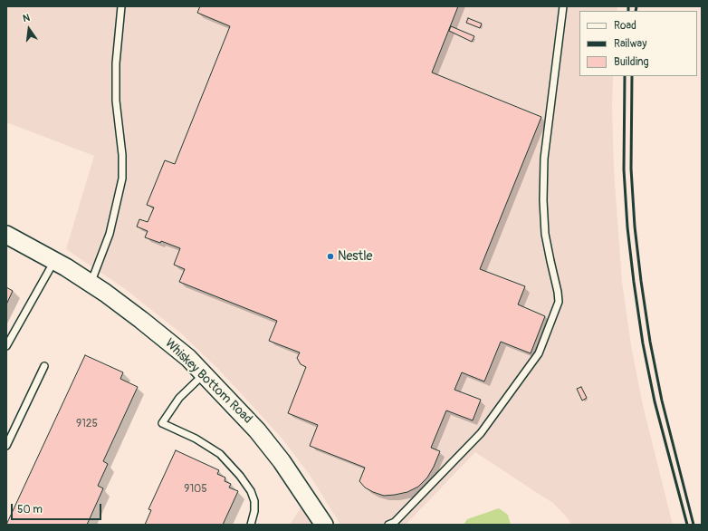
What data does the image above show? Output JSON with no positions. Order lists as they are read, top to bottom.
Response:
{
  "streets": {
    "street": ["Whiskey Bottom Road"]
  },
  "places": ["Nestle"],
  "house_numbers": ["9125", "9105"],
  "legend": ["Road", "Railway", "Building"],
  "scale_bar": "50 m",
  "north": "top"
}
